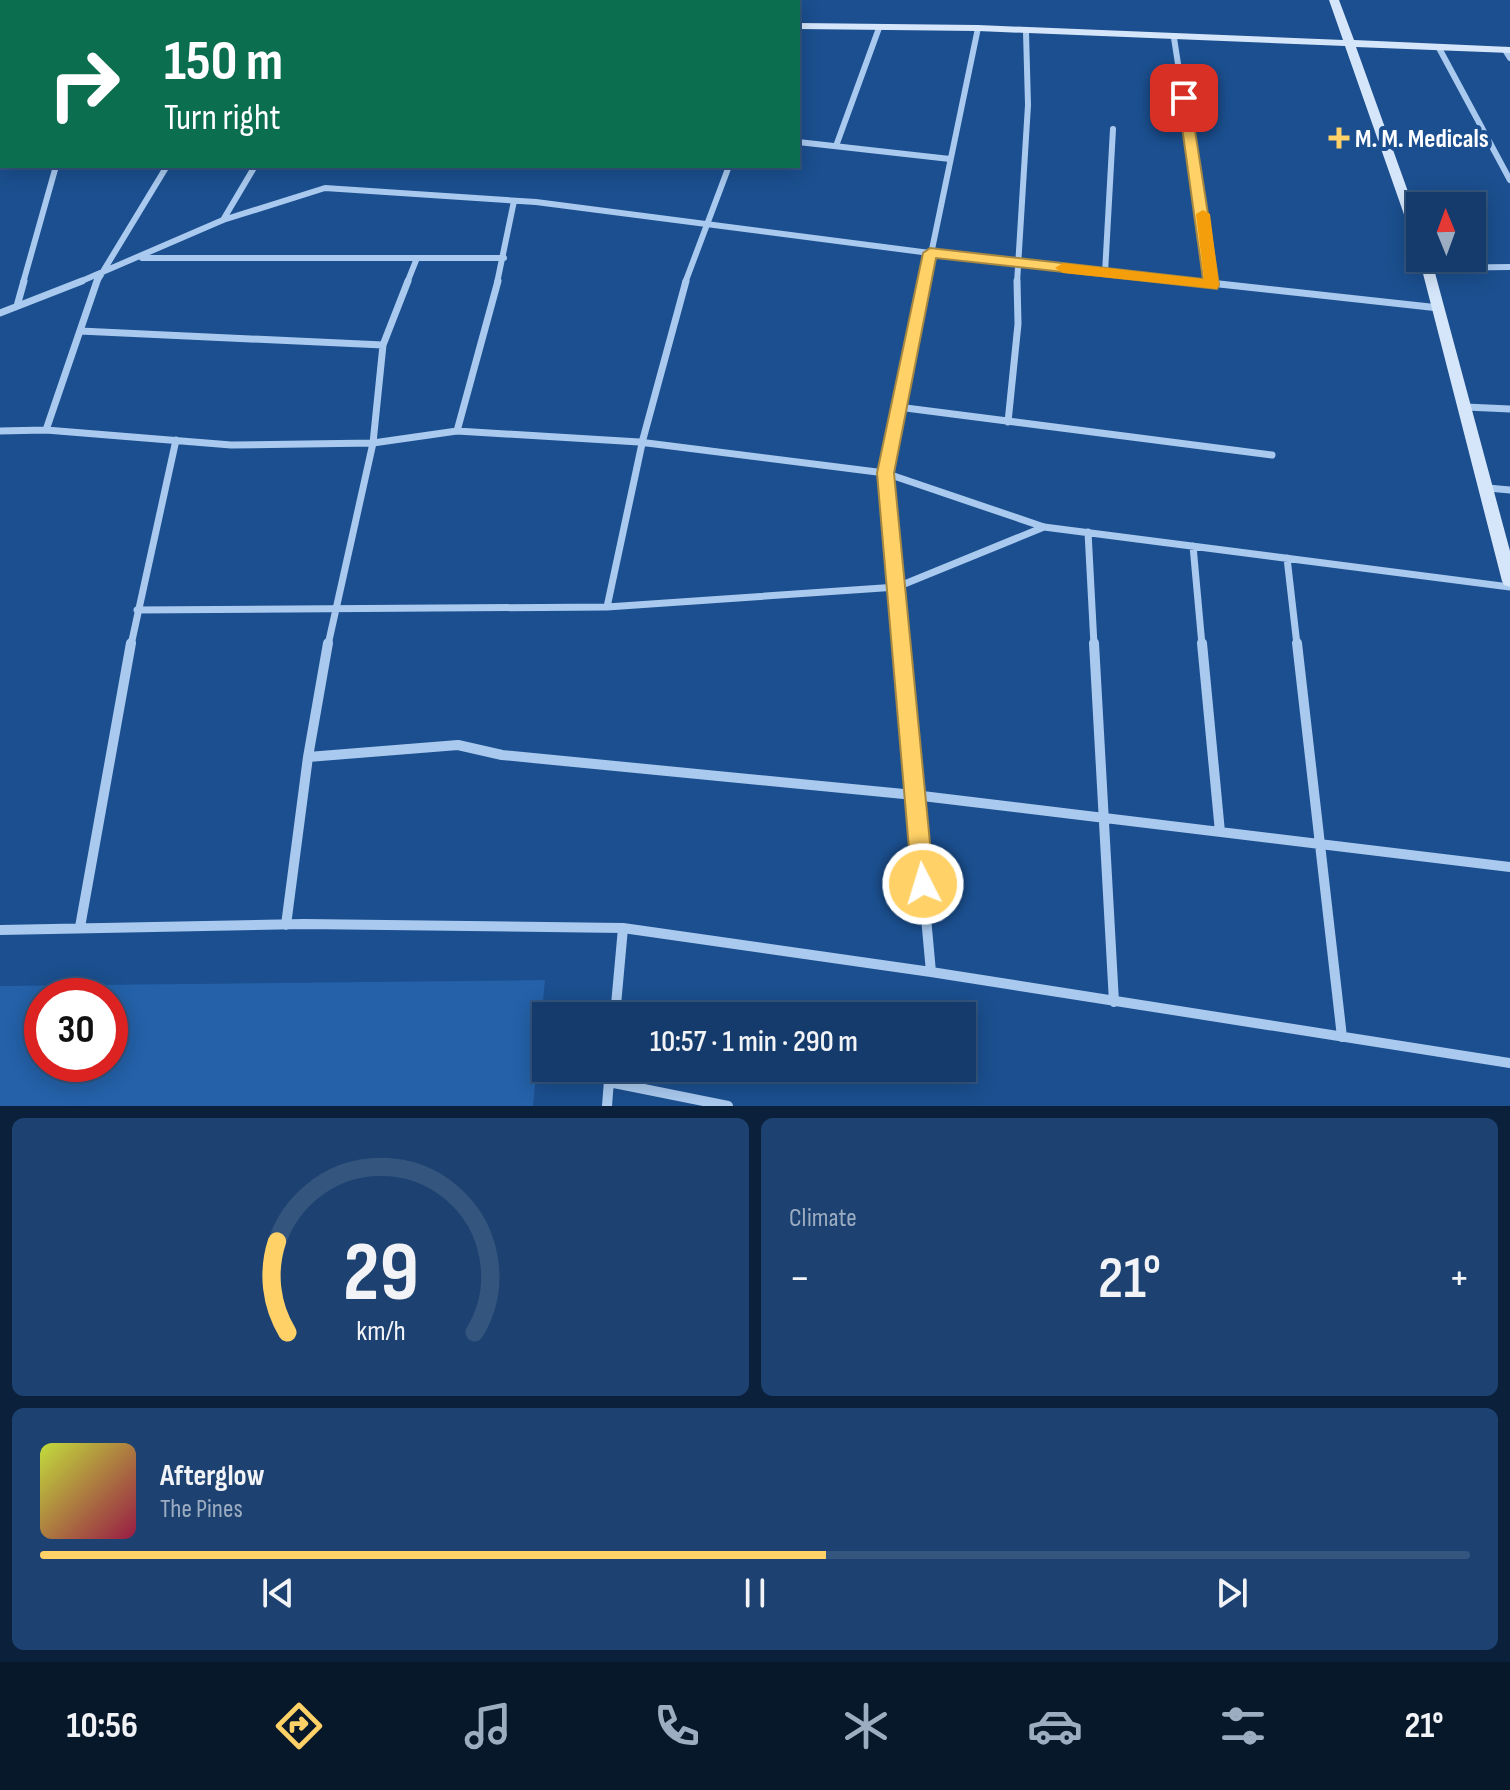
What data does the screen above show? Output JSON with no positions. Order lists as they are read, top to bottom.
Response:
{
  "places": {
    "health": ["M. M. Medicals"]
  },
  "north": "top",
  "page": {
    "turn": ["150 m", "Turn right"],
    "limit": "30",
    "trip": "10:57 · 1 min · 290 m",
    "tile": "Climate",
    "heat": ["−", "21°", "+"],
    "song": ["Afterglow", "The Pines"],
    "tabs": ["10:56", "21°"],
    "gauge": ["29", "km/h"]
  }
}
